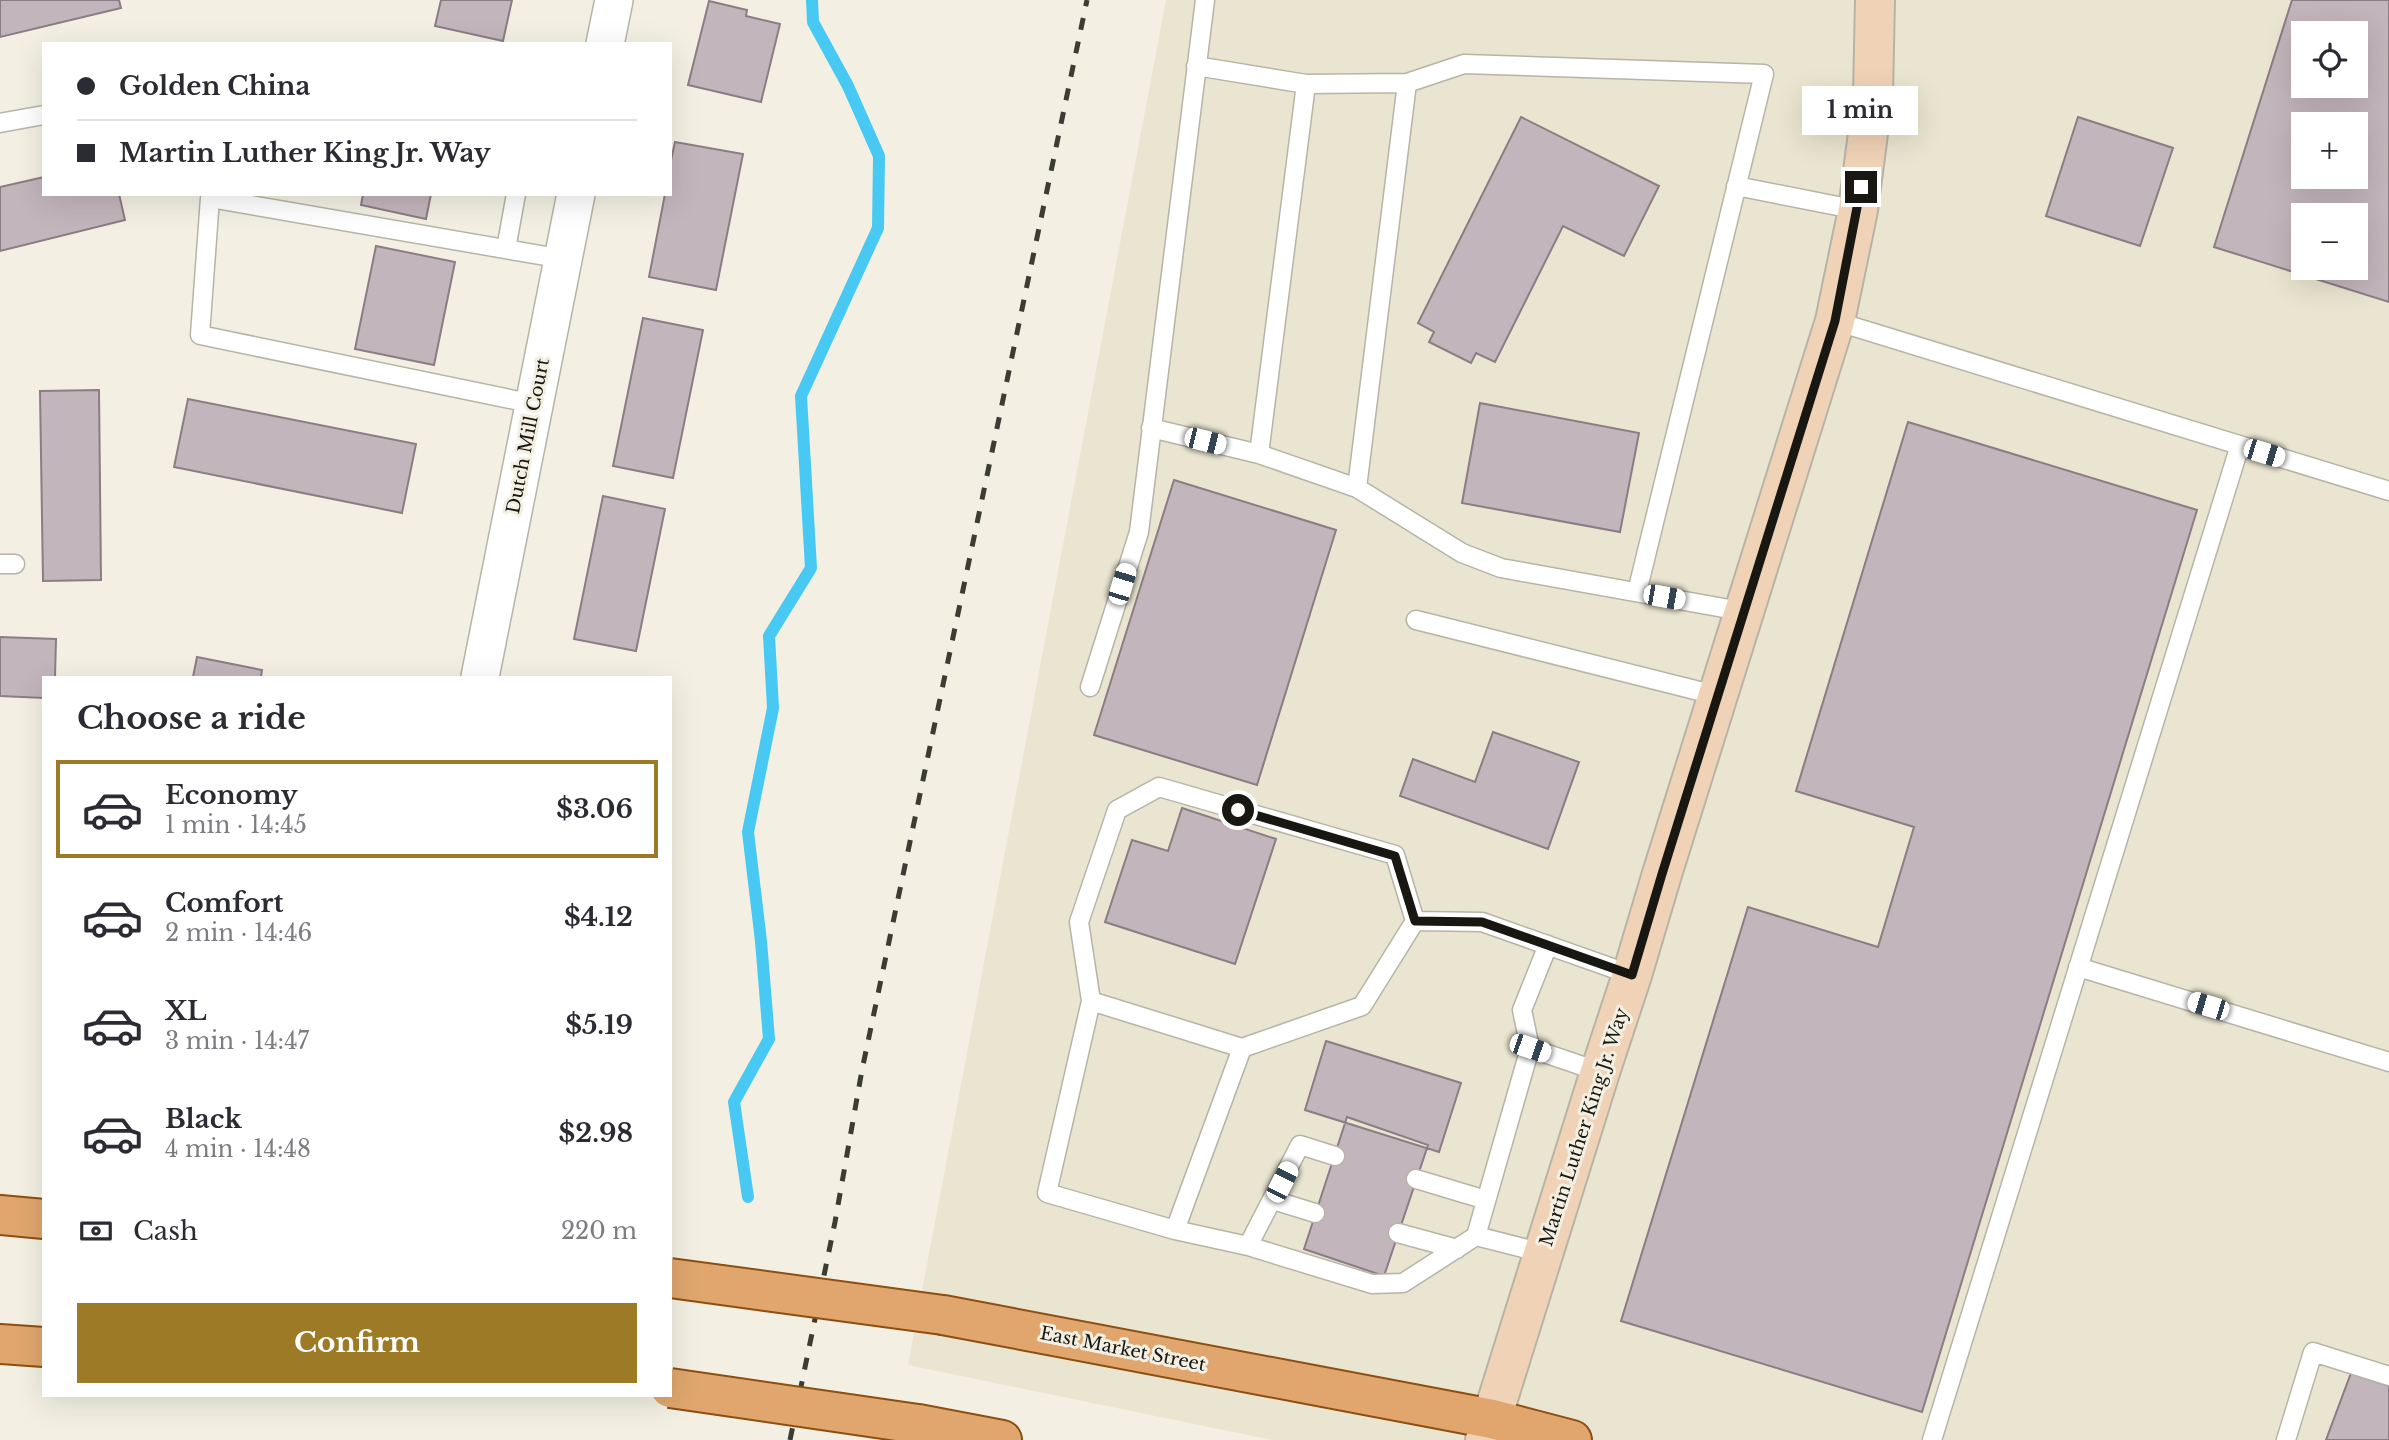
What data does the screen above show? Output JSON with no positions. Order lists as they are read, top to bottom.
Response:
{
  "streets": {
    "main road": ["Martin Luther King Jr. Way", "East Market Street"],
    "street": ["Dutch Mill Court"]
  },
  "crossings": [
    ["Martin Luther King Jr. Way", "East Market Street"]
  ],
  "page": {
    "map_buttons": ["+", "−"],
    "banner": ["Golden China", "Martin Luther King Jr. Way"],
    "bubble": "1 min",
    "heading": "Choose a ride",
    "list": [
      {
        "name": "Economy",
        "note": "1 min · 14:45",
        "value": "$3.06"
      },
      {
        "name": "Comfort",
        "note": "2 min · 14:46",
        "value": "$4.12"
      },
      {
        "name": "XL",
        "note": "3 min · 14:47",
        "value": "$5.19"
      },
      {
        "name": "Black",
        "note": "4 min · 14:48",
        "value": "$2.98"
      }
    ],
    "pay": ["Cash", "220 m"],
    "buttons": "Confirm"
  }
}
